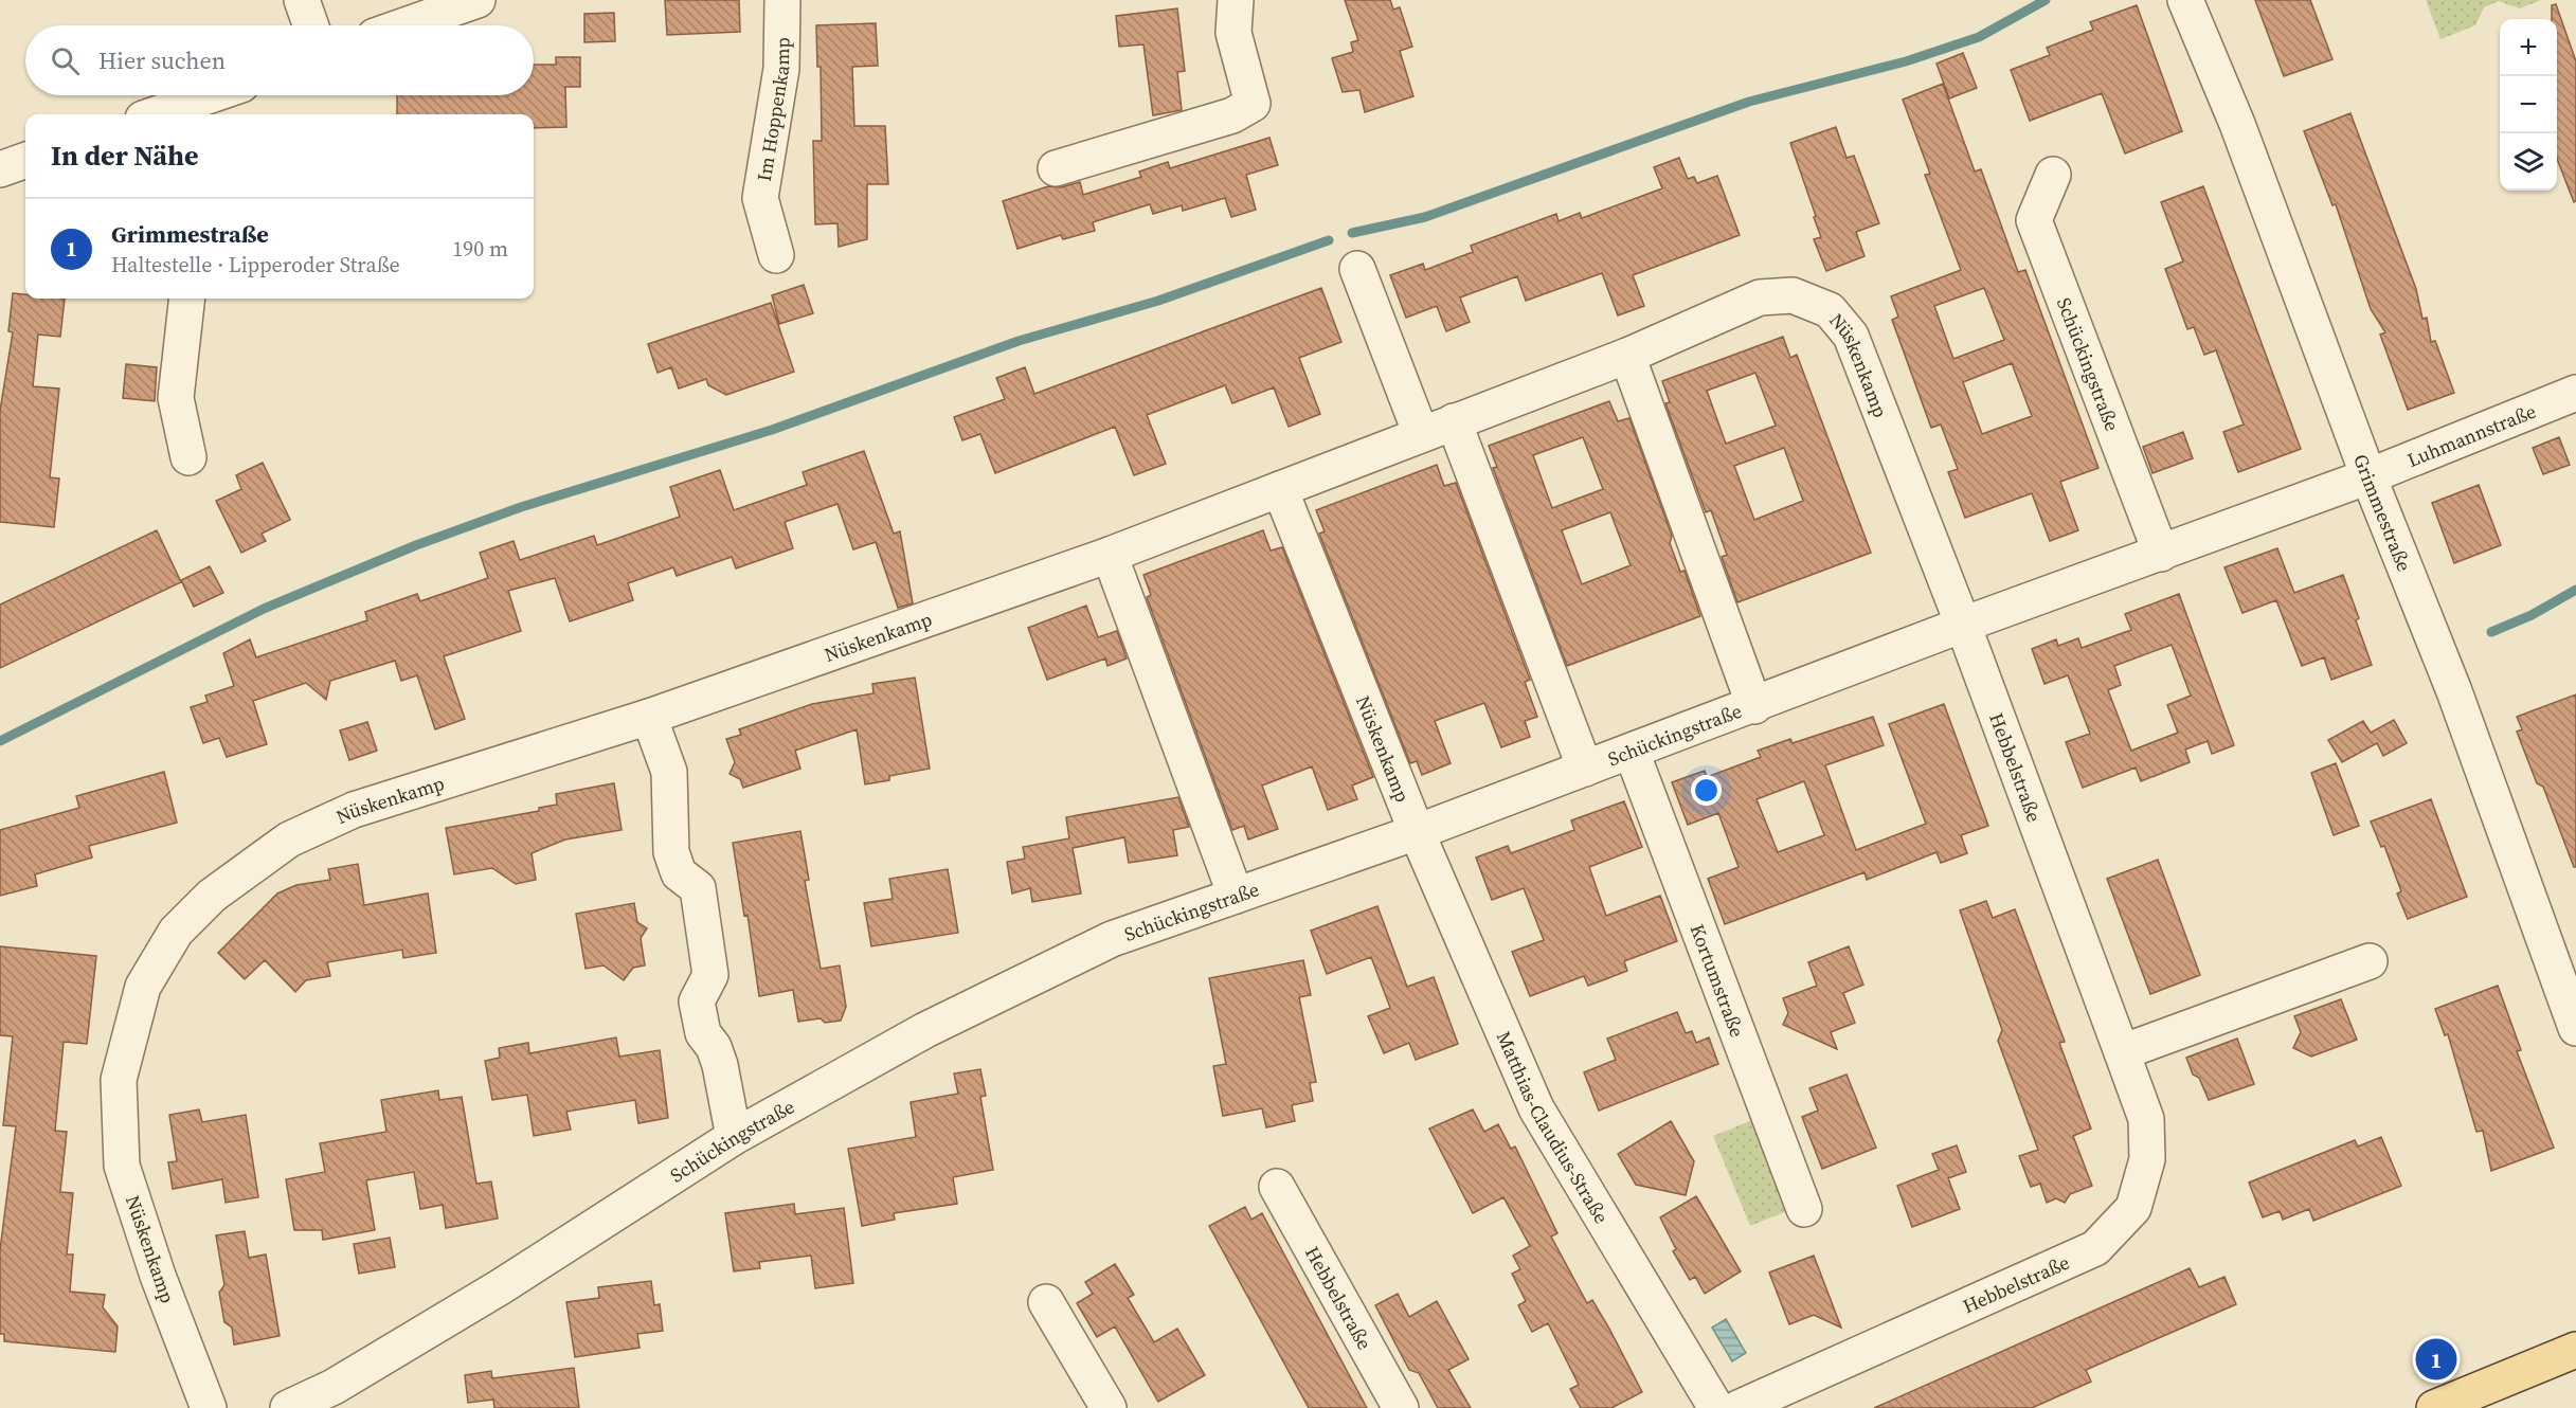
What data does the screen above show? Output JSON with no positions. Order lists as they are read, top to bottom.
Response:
{
  "streets": {
    "street": [
      "Im Hoppenkamp",
      "Schückingstraße",
      "Nüskenkamp",
      "Luhmannstraße",
      "Grimmestraße",
      "Hebbelstraße",
      "Kortumstraße",
      "Matthias-Claudius-Straße"
    ]
  },
  "crossings": [
    ["Schückingstraße", "Nüskenkamp"],
    ["Schückingstraße", "Luhmannstraße"],
    ["Schückingstraße", "Grimmestraße"],
    ["Schückingstraße", "Hebbelstraße"],
    ["Schückingstraße", "Kortumstraße"],
    ["Schückingstraße", "Matthias-Claudius-Straße"],
    ["Nüskenkamp", "Hebbelstraße"],
    ["Nüskenkamp", "Matthias-Claudius-Straße"],
    ["Luhmannstraße", "Grimmestraße"]
  ],
  "page": {
    "map_buttons": ["+", "−"],
    "search": "Hier suchen",
    "heading": "In der Nähe",
    "list": [
      {
        "mark": "1",
        "name": "Grimmestraße",
        "note": "Haltestelle · Lipperoder Straße",
        "value": "190 m"
      }
    ],
    "pins": "1"
  }
}
